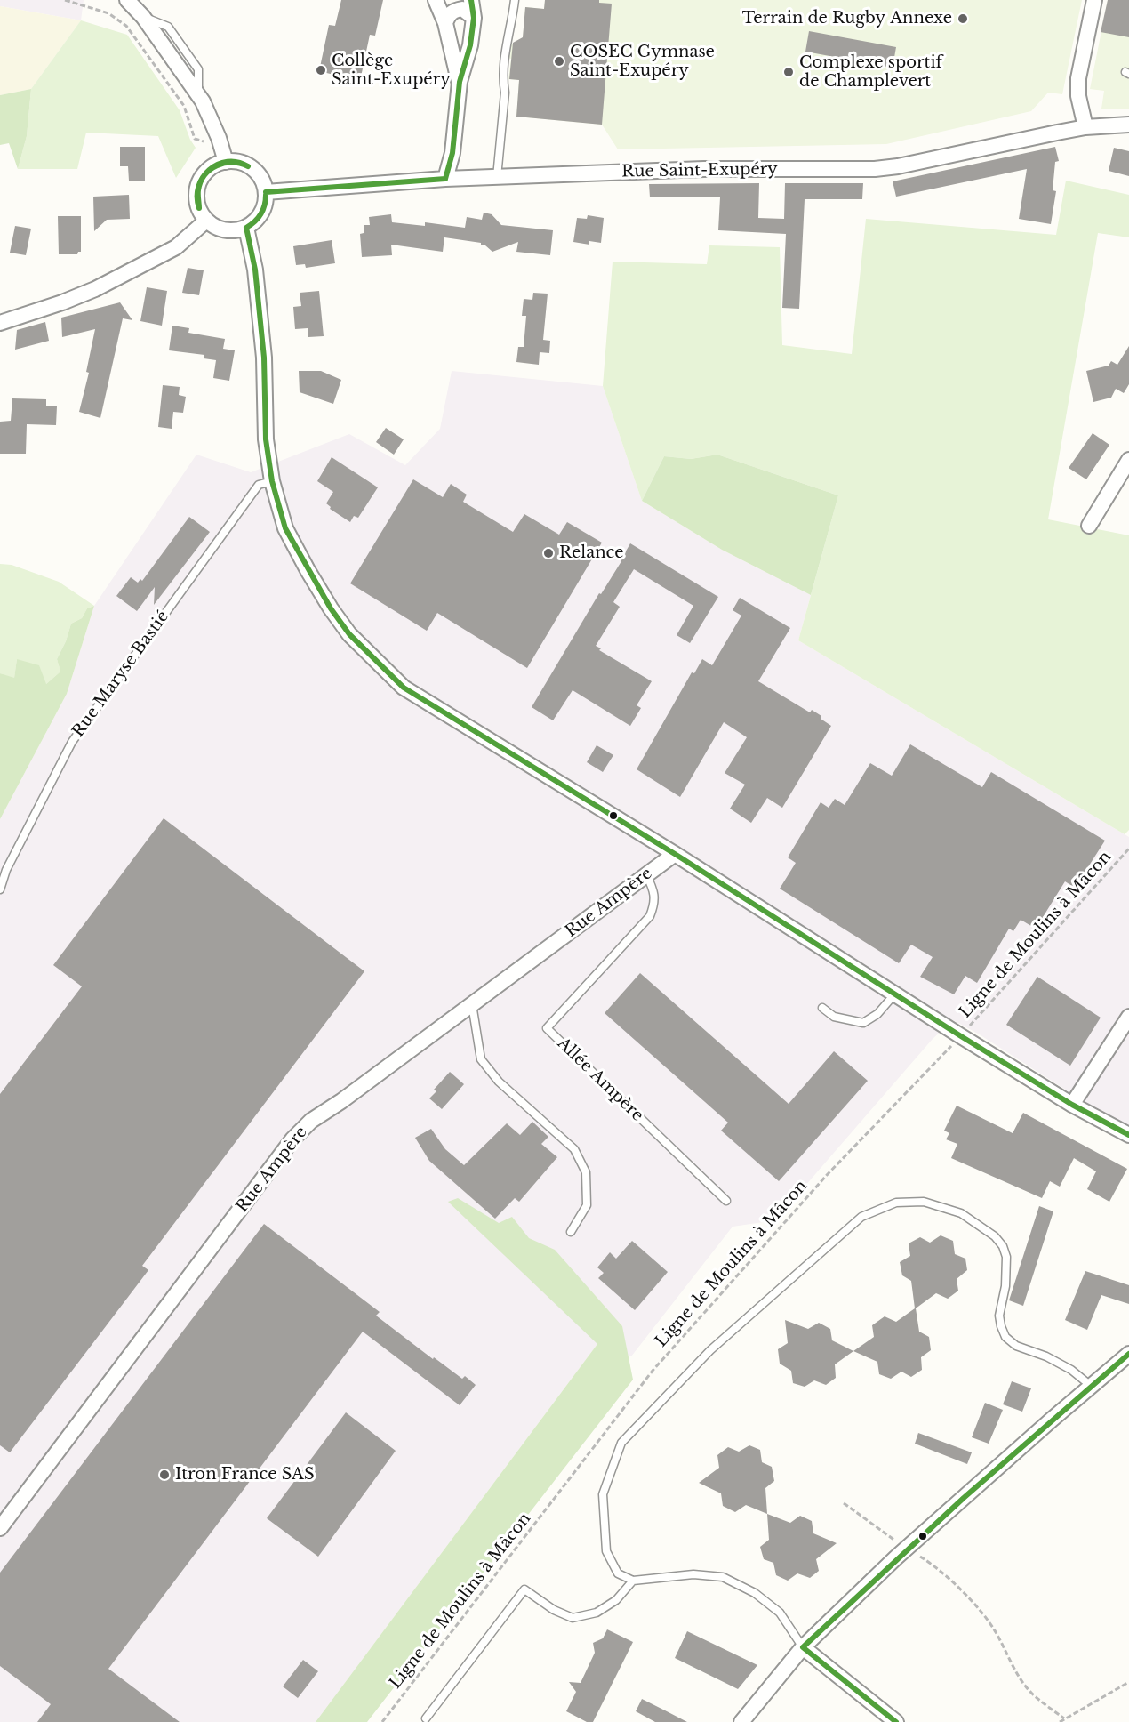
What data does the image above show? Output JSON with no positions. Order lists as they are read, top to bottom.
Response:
{
  "streets": {
    "street": ["Rue Saint-Exupéry", "Rue Ampère"],
    "lane": ["Rue Maryse Bastié", "Allée Ampère"],
    "path": ["Ligne de Moulins à Mâcon"]
  },
  "crossings": [
    ["Rue Ampère", "Allée Ampère"]
  ],
  "places": [
    "Terrain de Rugby Annexe",
    "COSEC Gymnase Saint-Exupéry",
    "Collège Saint-Exupéry",
    "Complexe sportif de Champlevert",
    "Relance",
    "Itron France SAS"
  ]
}
